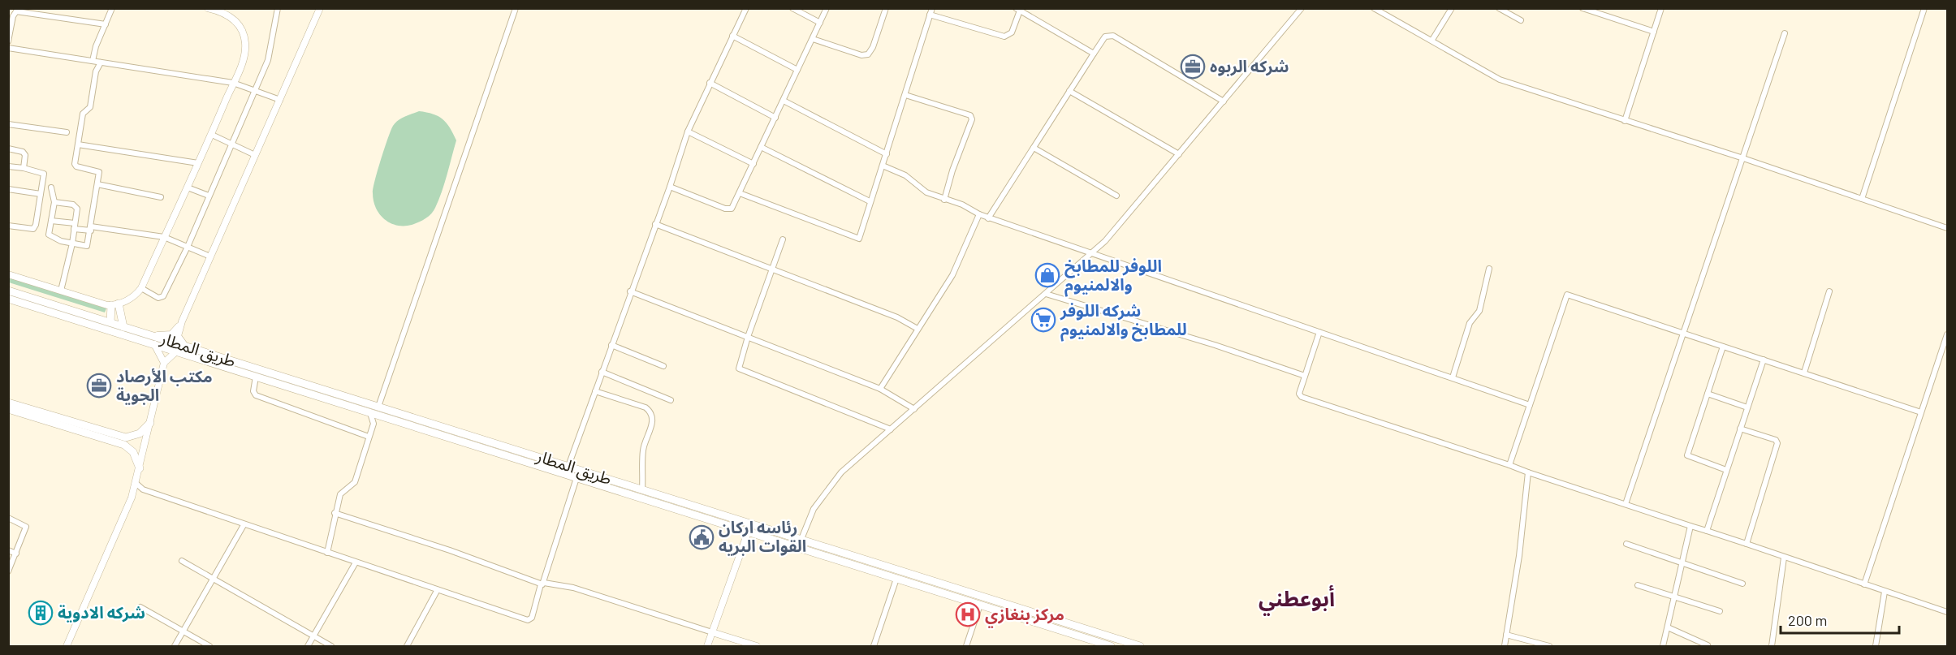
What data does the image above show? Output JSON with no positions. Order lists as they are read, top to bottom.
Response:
{
  "streets": {
    "main road": ["طريق المطار"]
  },
  "districts": ["أبوعطني"],
  "places": {
    "office": ["شركه الربوه", "مكتب الأرصاد الجوية"],
    "shop": ["اللوفر للمطابخ والالمنيوم"],
    "supermarket": ["شركه اللوفر للمطابخ والالمنيوم"],
    "public building": ["رئاسه اركان القوات البريه"],
    "building": ["شركه الادوية"],
    "hospital": ["مركز بنغازي"]
  },
  "scale_bar": "200 m"
}
